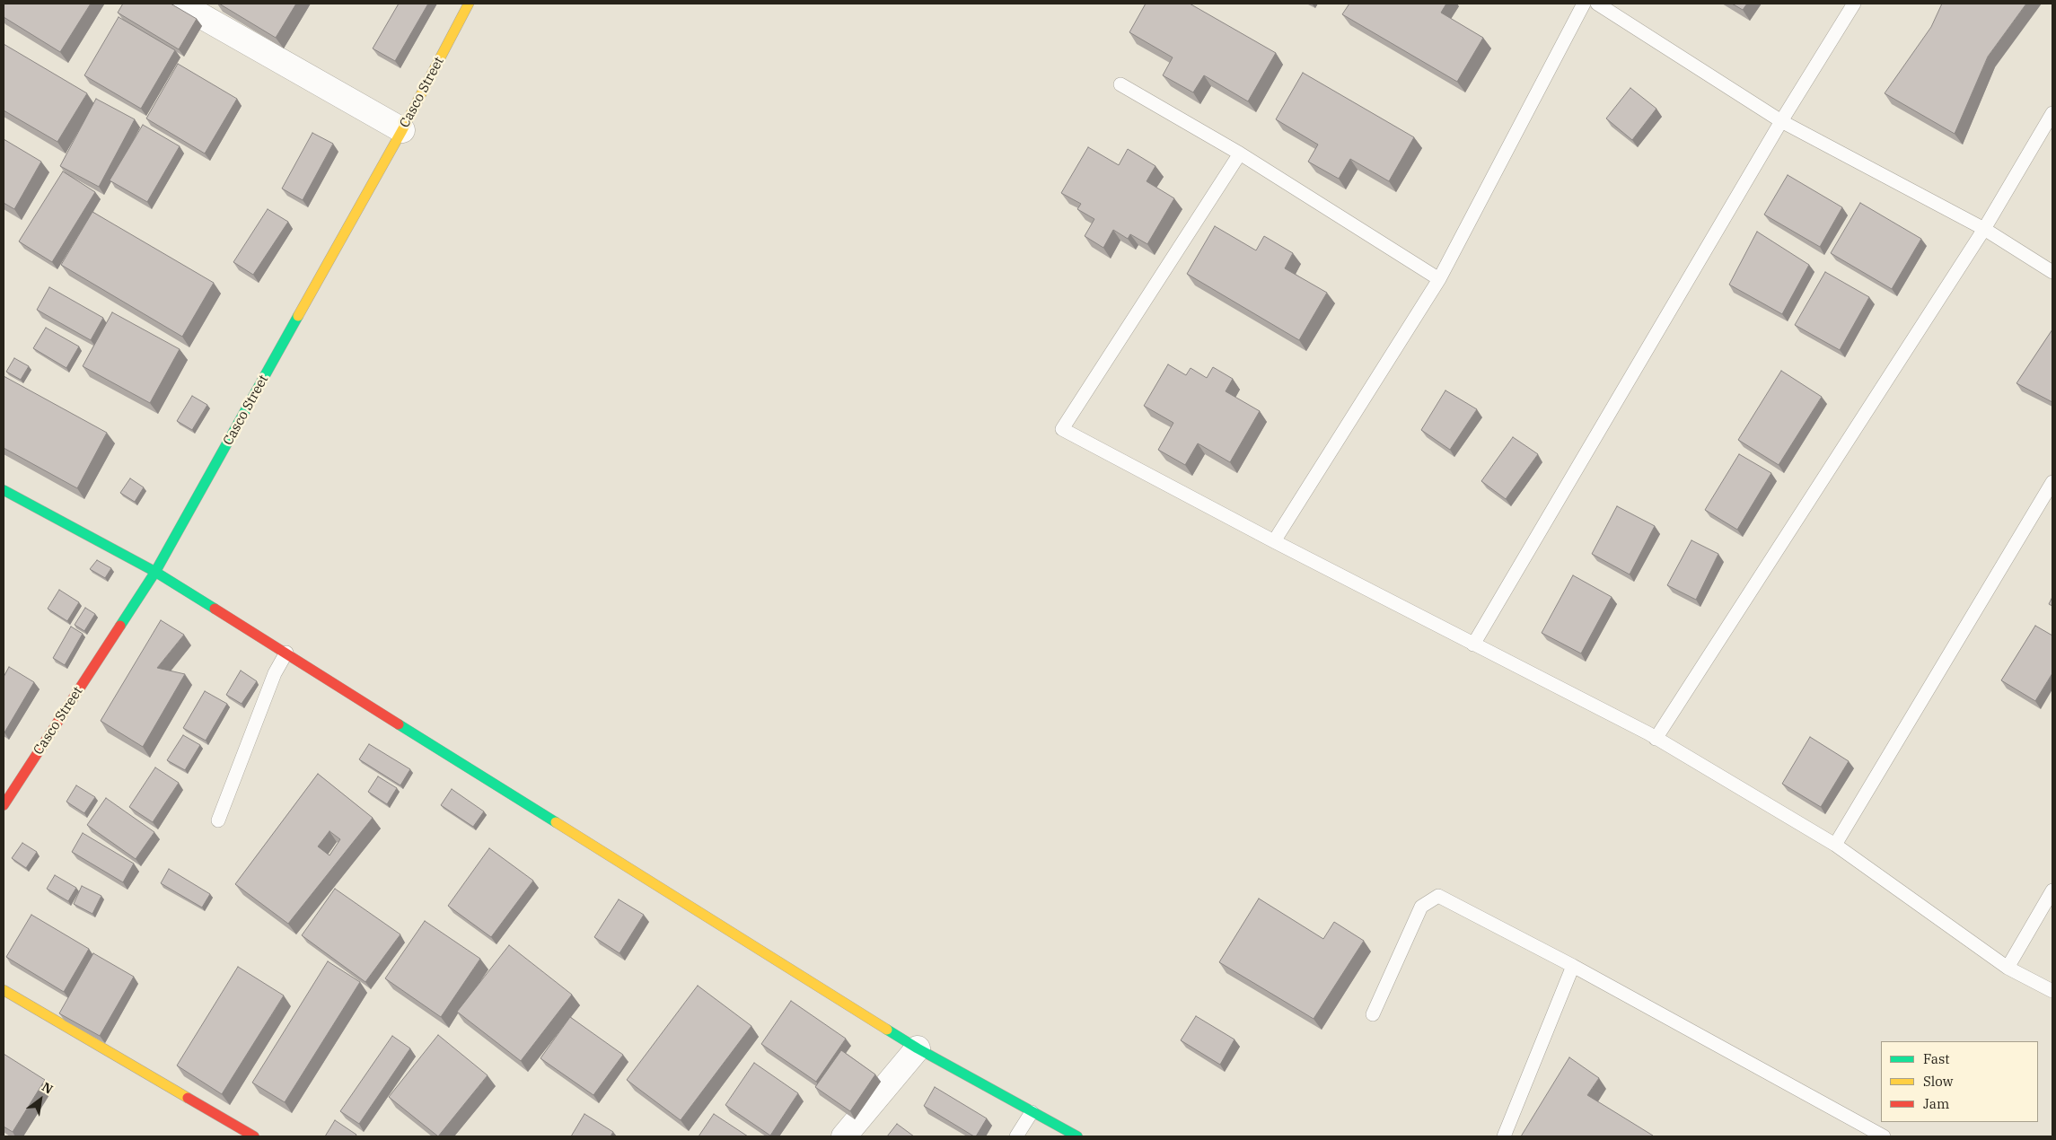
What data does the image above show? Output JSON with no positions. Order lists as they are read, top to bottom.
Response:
{
  "streets": {
    "street": ["Casco Street"]
  },
  "legend": ["Fast", "Slow", "Jam"],
  "north": "top right"
}
